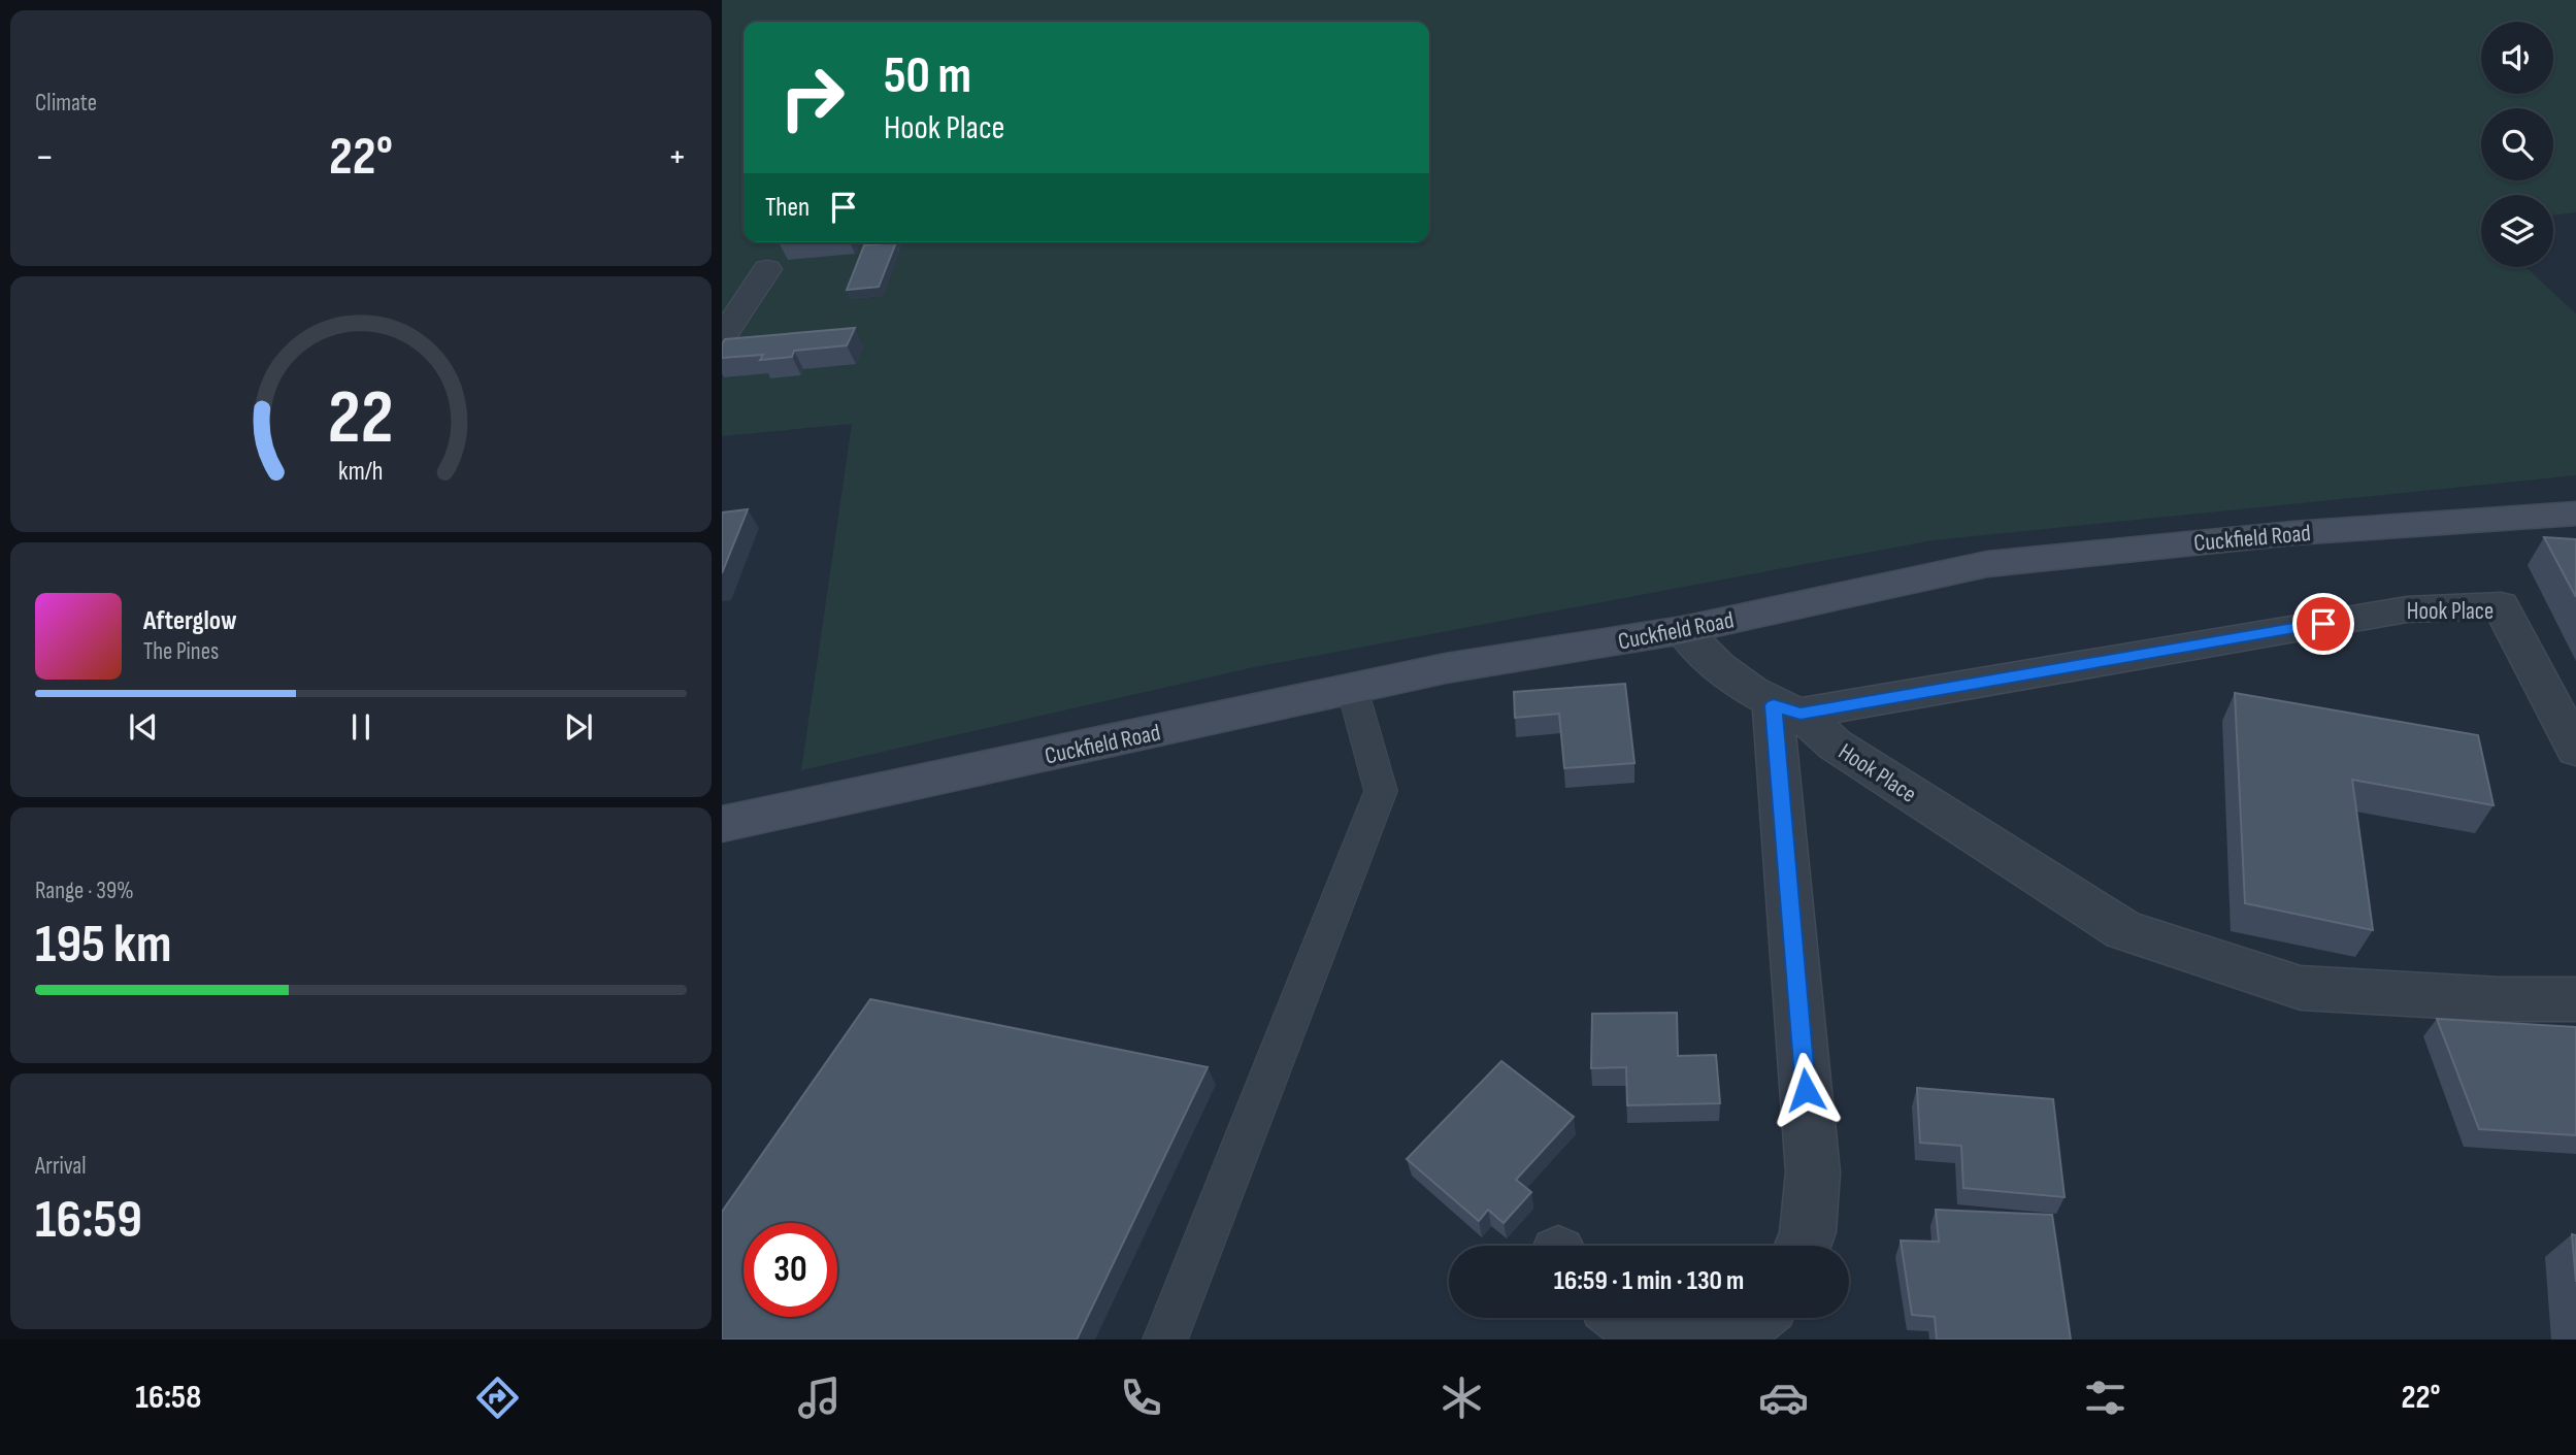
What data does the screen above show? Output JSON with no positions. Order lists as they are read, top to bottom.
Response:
{
  "streets": {
    "main road": ["Cuckfield Road"],
    "street": ["Hook Place"]
  },
  "page": {
    "tile": [
      "Climate",
      ["Range · 39%", "195 km"],
      ["Arrival", "16:59"]
    ],
    "turn": ["50 m", "Hook Place"],
    "heat": ["−", "22°", "+"],
    "then": "Then",
    "song": ["Afterglow", "The Pines"],
    "limit": "30",
    "trip": "16:59 · 1 min · 130 m",
    "tabs": ["16:58", "22°"],
    "gauge": ["22", "km/h"]
  }
}
